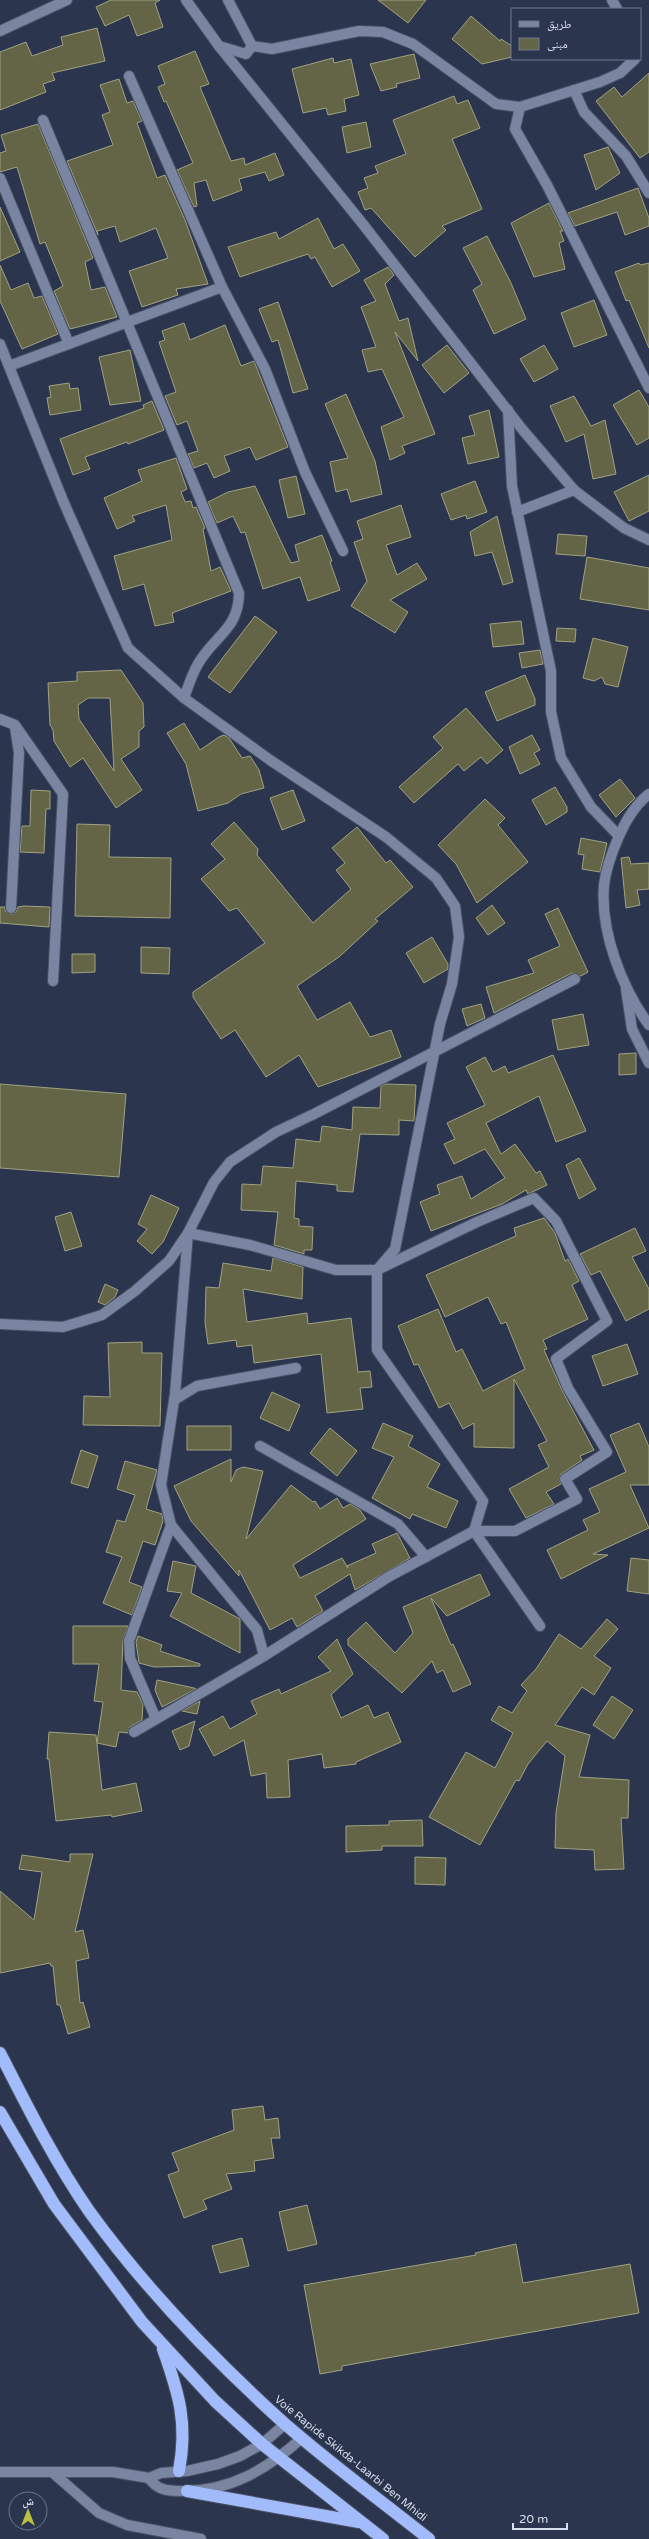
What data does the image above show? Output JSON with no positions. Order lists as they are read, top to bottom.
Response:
{
  "streets": {
    "highway": ["Voie Rapide Skikda-Laarbi Ben Mhidi"]
  },
  "legend": ["طريق", "مبنى"],
  "scale_bar": "20 m",
  "north": "top"
}
